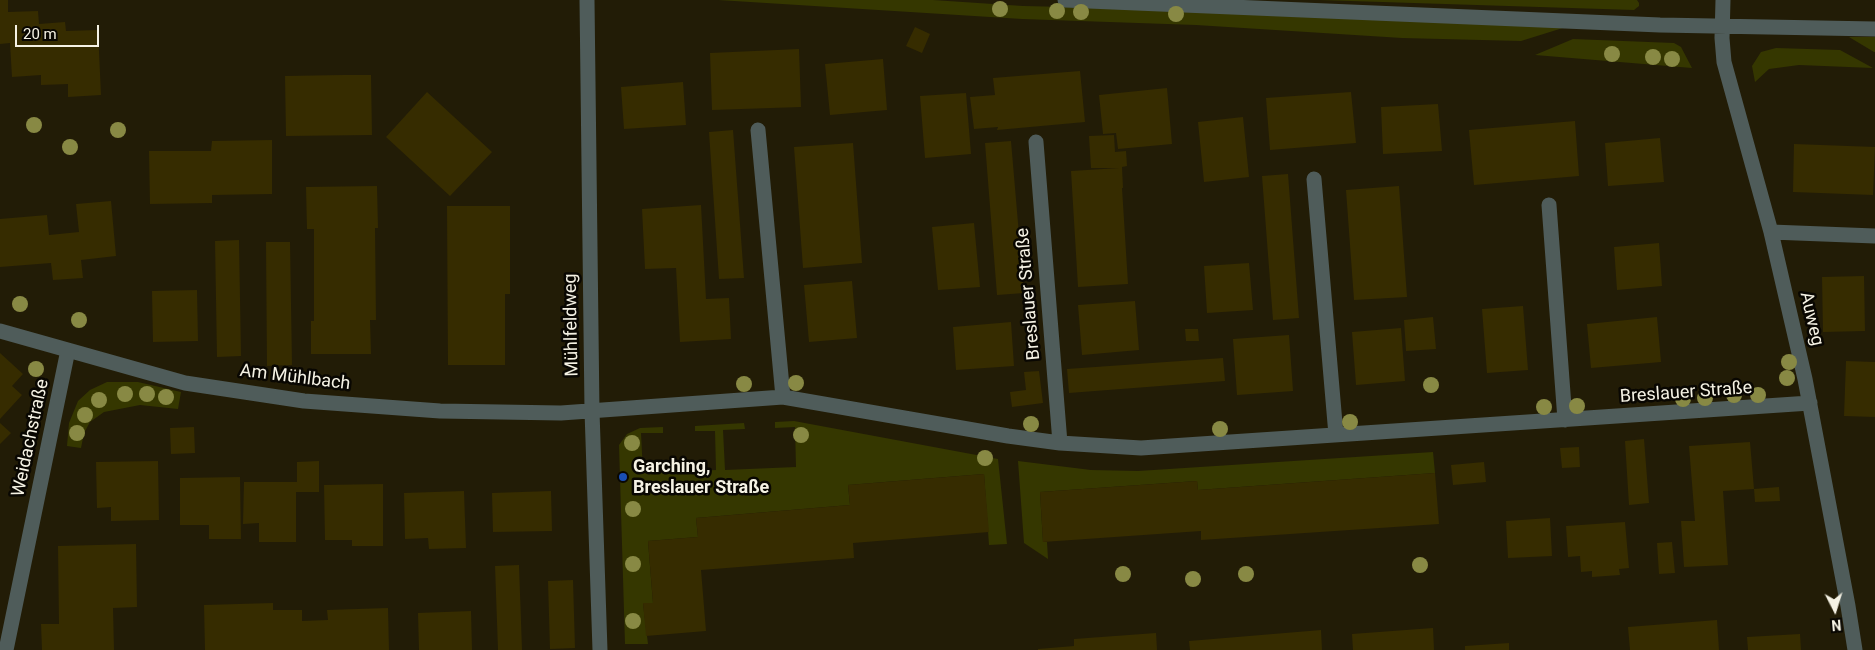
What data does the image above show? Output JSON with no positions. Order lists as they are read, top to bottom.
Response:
{
  "streets": {
    "street": [
      "Breslauer Straße",
      "Auweg",
      "Mühlfeldweg",
      "Am Mühlbach",
      "Weidachstraße"
    ]
  },
  "crossings": [
    ["Breslauer Straße", "Auweg"],
    ["Breslauer Straße", "Mühlfeldweg"],
    ["Breslauer Straße", "Am Mühlbach"],
    ["Mühlfeldweg", "Am Mühlbach"],
    ["Am Mühlbach", "Weidachstraße"]
  ],
  "places": ["Garching, Breslauer Straße"],
  "scale_bar": "20 m",
  "north": "bottom"
}
